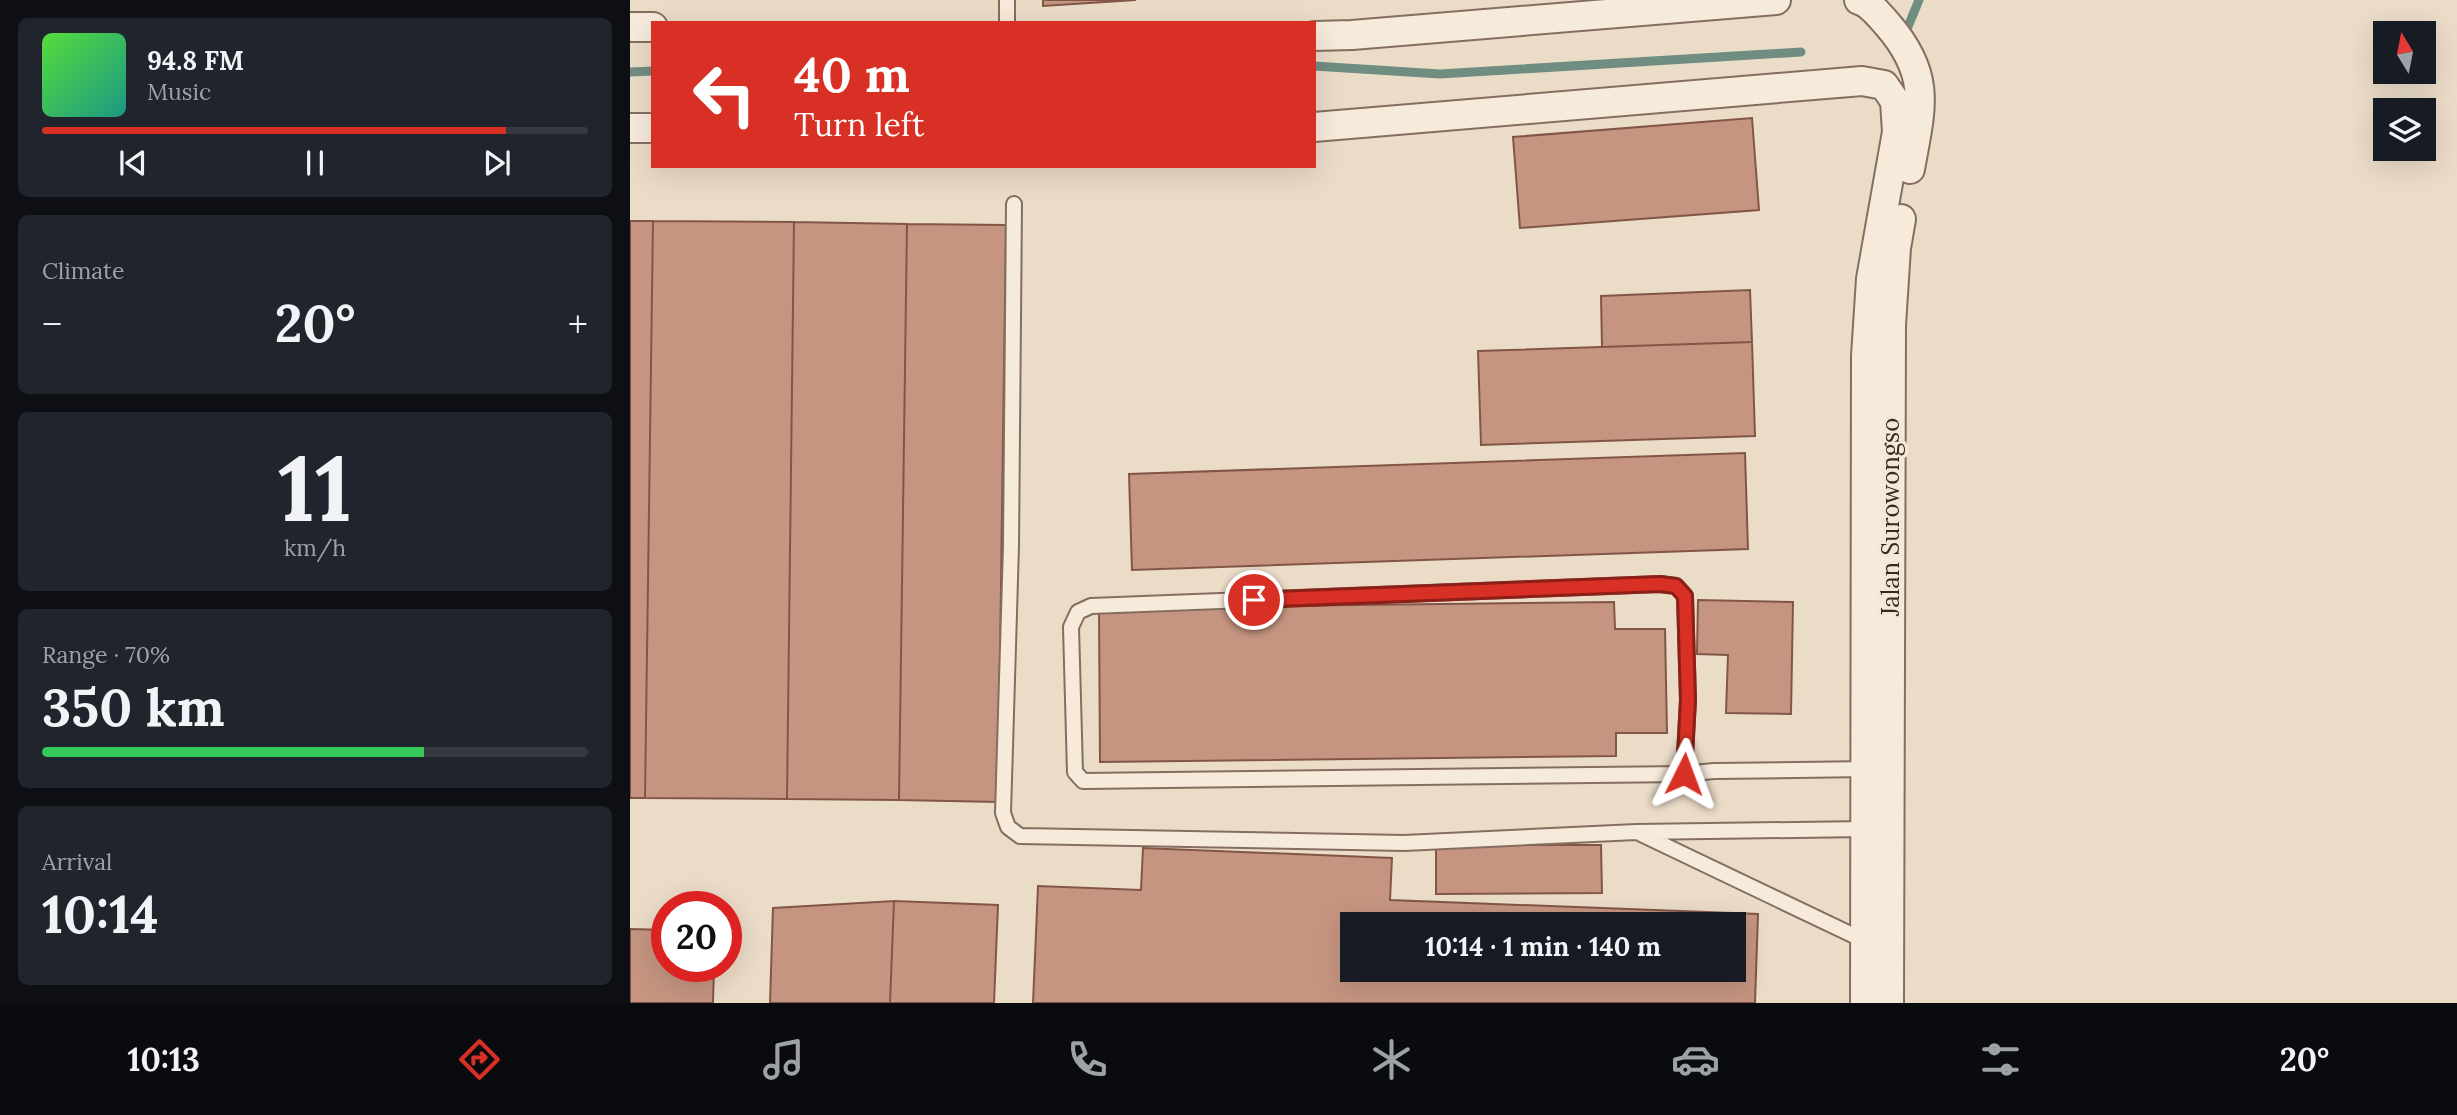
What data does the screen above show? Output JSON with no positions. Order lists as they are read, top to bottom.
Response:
{
  "streets": {
    "street": ["Jalan Surowongso"]
  },
  "north": "top",
  "page": {
    "turn": ["40 m", "Turn left"],
    "song": ["94.8 FM", "Music"],
    "tile": [
      "Climate",
      ["11", "km/h"],
      ["Range · 70%", "350 km"],
      ["Arrival", "10:14"]
    ],
    "heat": ["−", "20°", "+"],
    "limit": "20",
    "trip": "10:14 · 1 min · 140 m",
    "tabs": ["10:13", "20°"]
  }
}
